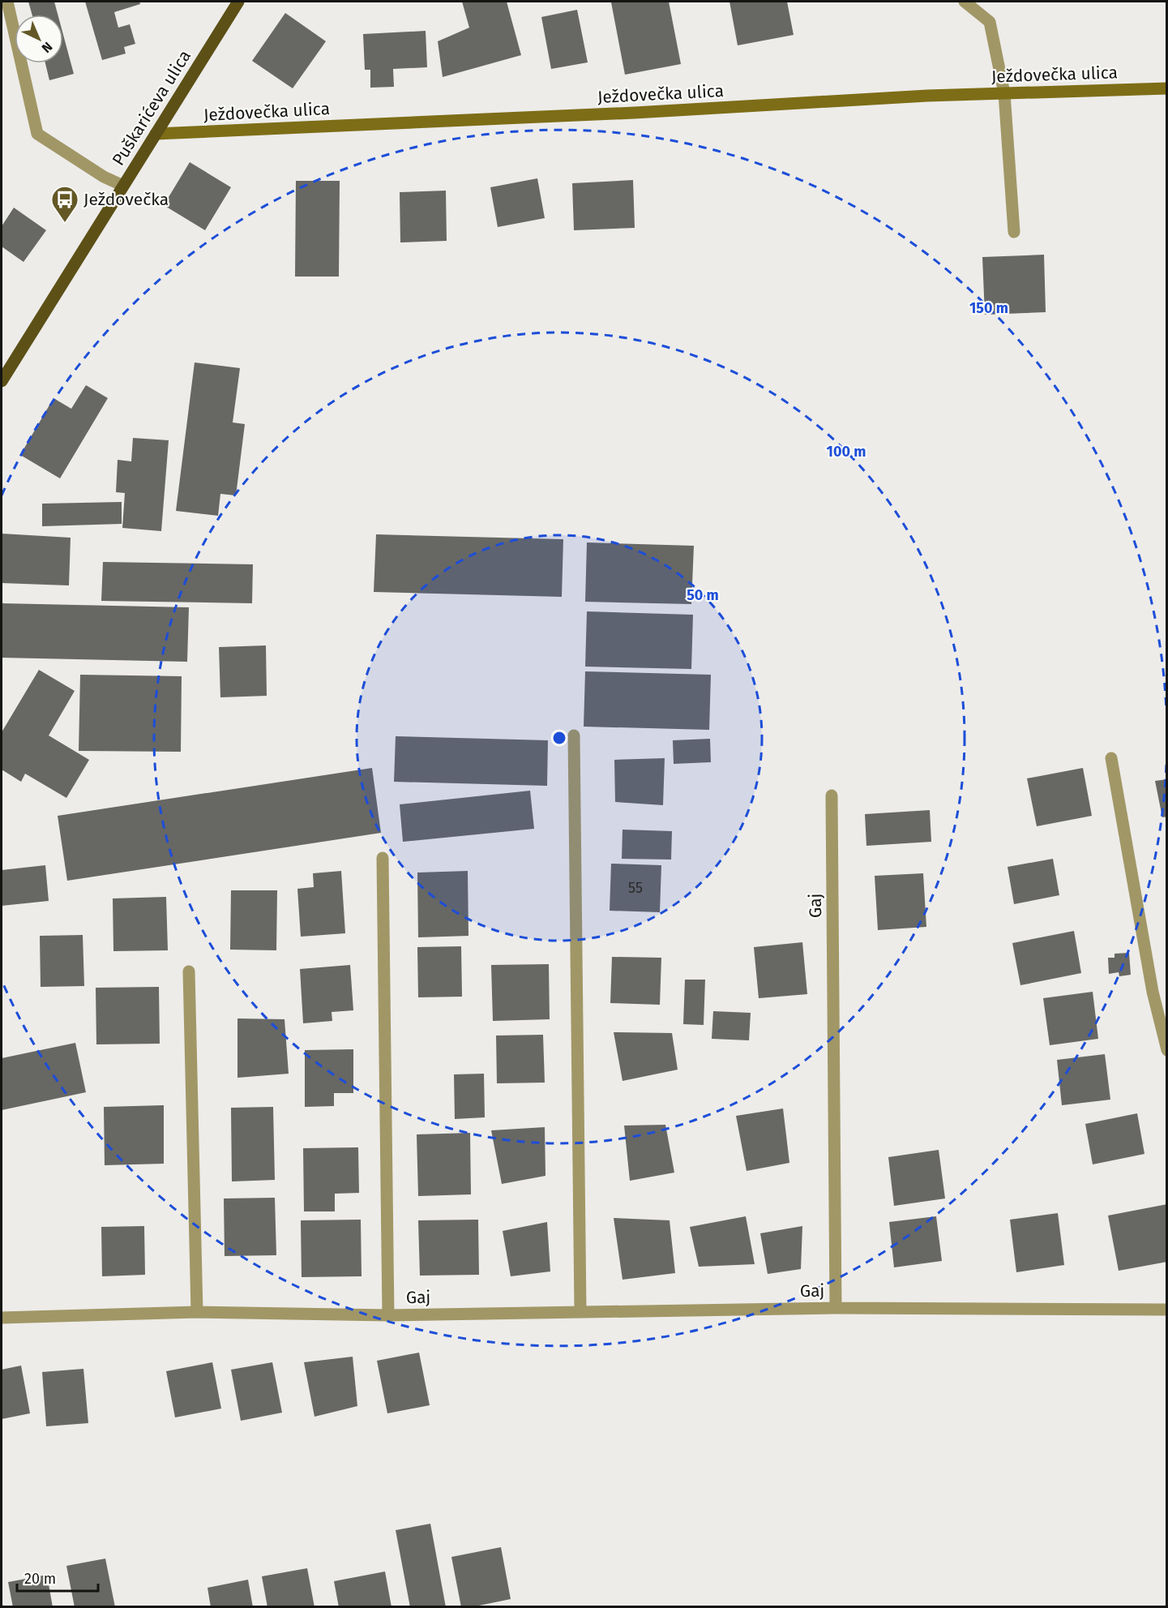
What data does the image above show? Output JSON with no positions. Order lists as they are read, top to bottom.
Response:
{
  "streets": {
    "main road": ["Ježdovečka ulica", "Puškarićeva ulica"],
    "street": ["Gaj"]
  },
  "crossings": [
    ["Ježdovečka ulica", "Puškarićeva ulica"]
  ],
  "places": {
    "bus stop": ["Ježdovečka"]
  },
  "house_numbers": ["55"],
  "scale_bar": "20 m",
  "north": "bottom right",
  "rings": ["150 m", "100 m", "50 m"]
}
